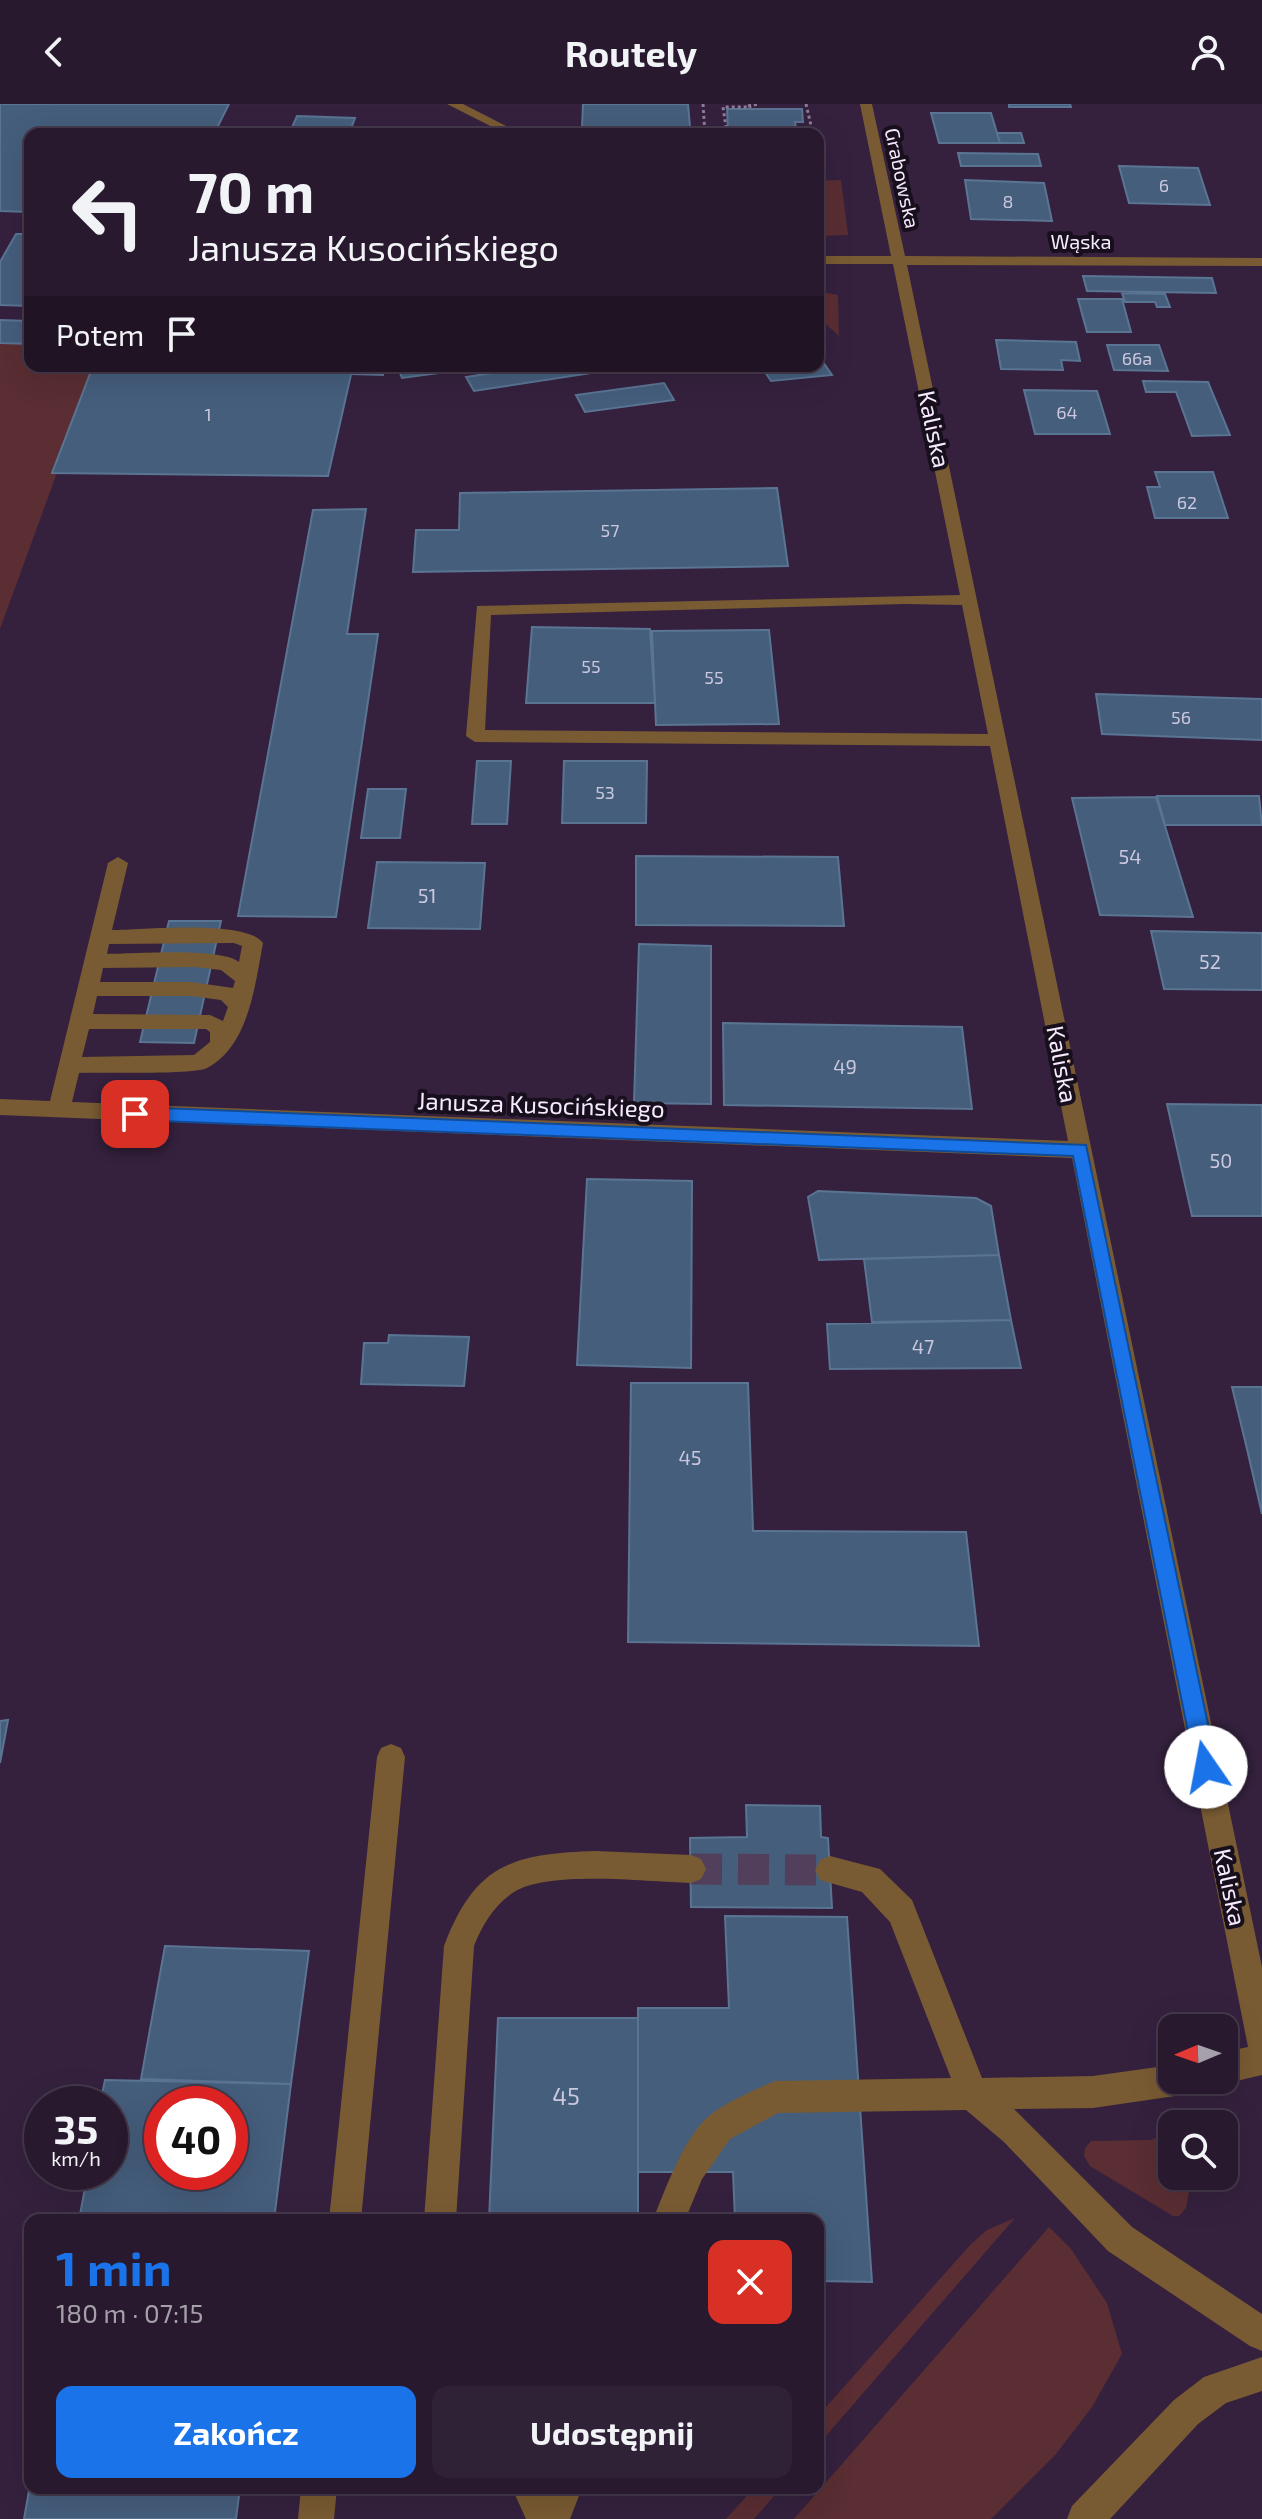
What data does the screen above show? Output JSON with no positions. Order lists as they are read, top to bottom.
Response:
{
  "streets": {
    "street": [
      "Grabowska",
      "Wąska",
      "Kaliska",
      "Janusza Kusocińskiego"
    ]
  },
  "crossings": [
    ["Grabowska", "Wąska"],
    ["Grabowska", "Kaliska"],
    ["Wąska", "Kaliska"],
    ["Kaliska", "Janusza Kusocińskiego"]
  ],
  "house_numbers": [
    "6",
    "8",
    "66a",
    "64",
    "1",
    "62",
    "57",
    "55",
    "55",
    "56",
    "53",
    "54",
    "51",
    "52",
    "49",
    "50",
    "47",
    "45",
    "45"
  ],
  "north": "left",
  "page": {
    "header": "Routely",
    "turn": ["70 m", "Janusza Kusocińskiego"],
    "then": "Potem",
    "speed": "35 km/h",
    "limit": "40",
    "heading": ["1 min", "180 m · 07:15"],
    "buttons": ["Zakończ", "Udostępnij"]
  }
}
